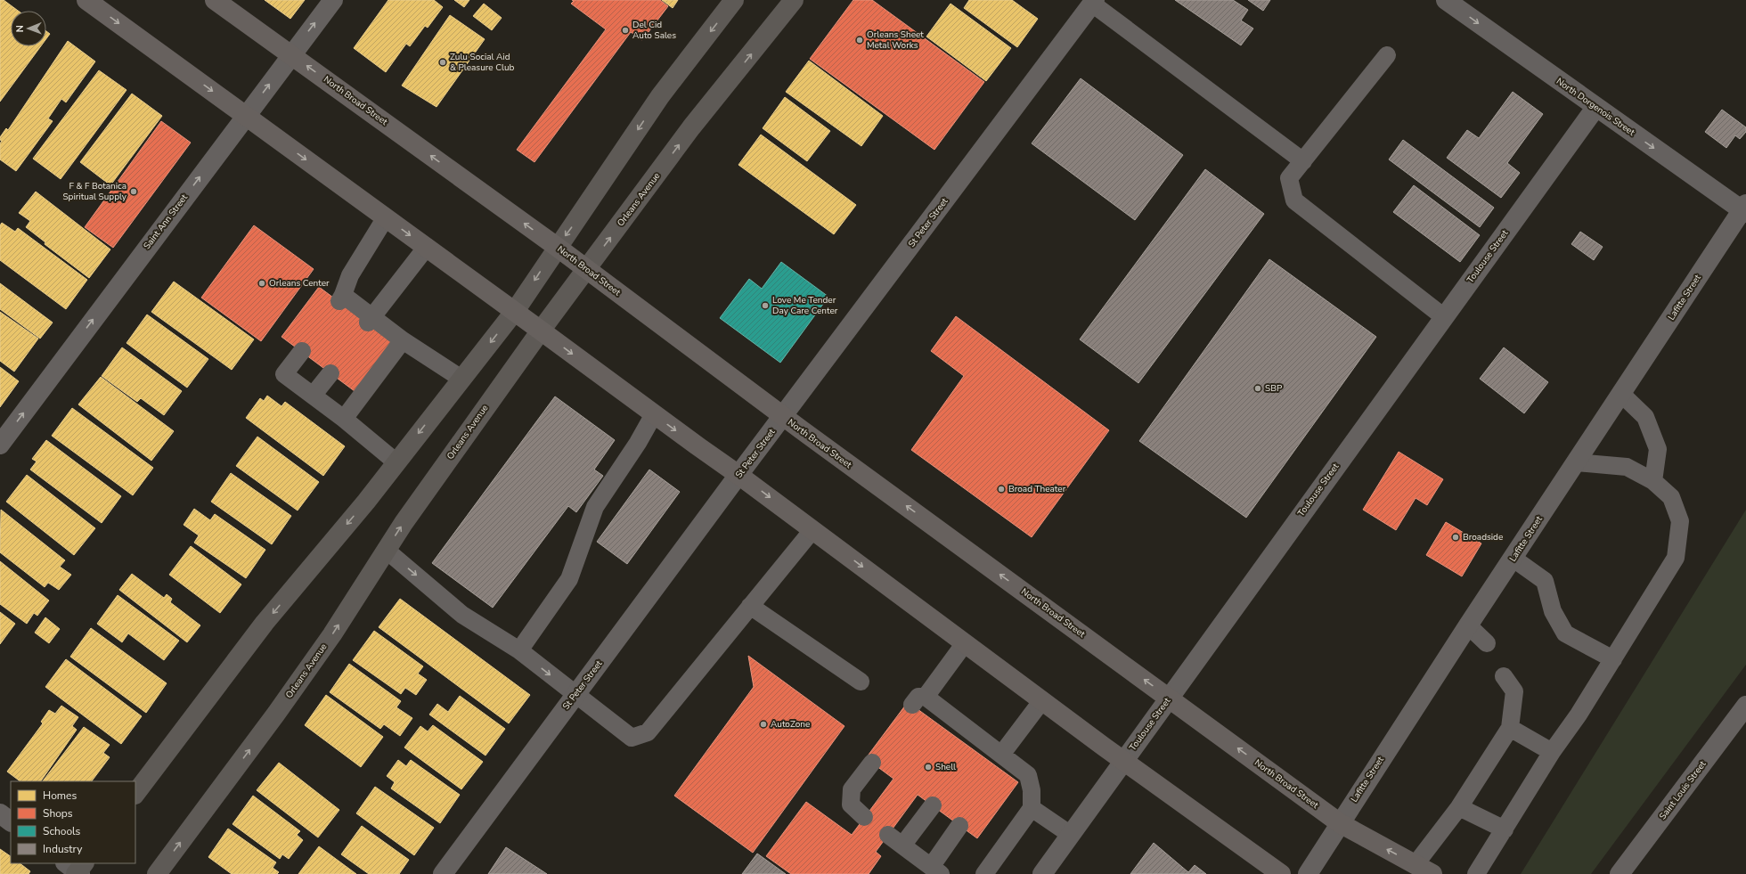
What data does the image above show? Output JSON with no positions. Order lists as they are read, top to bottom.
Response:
{
  "streets": {
    "main road": ["North Broad Street"],
    "street": [
      "North Dorgenois Street",
      "Orleans Avenue",
      "Saint Ann Street",
      "St Peter Street",
      "Toulouse Street",
      "Lafitte Street",
      "Saint Louis Street"
    ]
  },
  "crossings": [
    ["North Broad Street", "Orleans Avenue"],
    ["North Broad Street", "Saint Ann Street"],
    ["North Broad Street", "St Peter Street"],
    ["North Broad Street", "Toulouse Street"],
    ["North Broad Street", "Lafitte Street"],
    ["North Dorgenois Street", "Toulouse Street"],
    ["North Dorgenois Street", "Lafitte Street"]
  ],
  "one_way": ["North Dorgenois Street", "Saint Ann Street"],
  "places": [
    "Del Cid Auto Sales",
    "Orleans Sheet Metal Works",
    "Zulu Social Aid & Pleasure Club",
    "F & F Botanica Spiritual Supply",
    "Orleans Center",
    "Love Me Tender Day Care Center",
    "SBP",
    "Broad Theater",
    "Broadside",
    "AutoZone",
    "Shell"
  ],
  "legend": [
    "Homes",
    "Shops",
    "Schools",
    "Industry"
  ],
  "north": "left"
}
